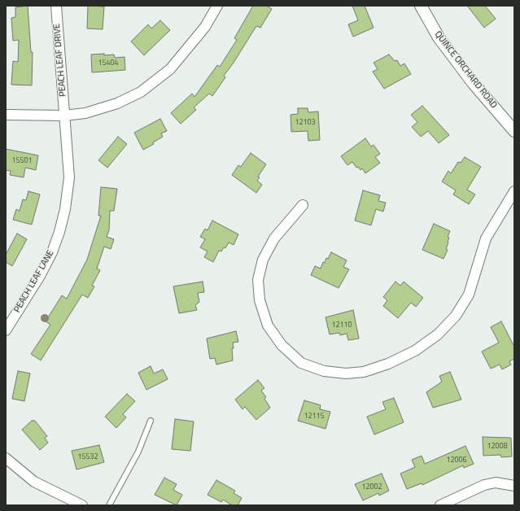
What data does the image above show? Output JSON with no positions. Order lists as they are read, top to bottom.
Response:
{
  "streets": {
    "street": ["PEACH LEAF DRIVE", "QUINCE ORCHARD ROAD", "PEACH LEAF LANE"]
  },
  "crossings": [
    ["PEACH LEAF DRIVE", "PEACH LEAF LANE"]
  ],
  "house_numbers": [
    "15404",
    "12103",
    "15501",
    "12110",
    "12115",
    "12008",
    "15532",
    "12006",
    "12002"
  ]
}
